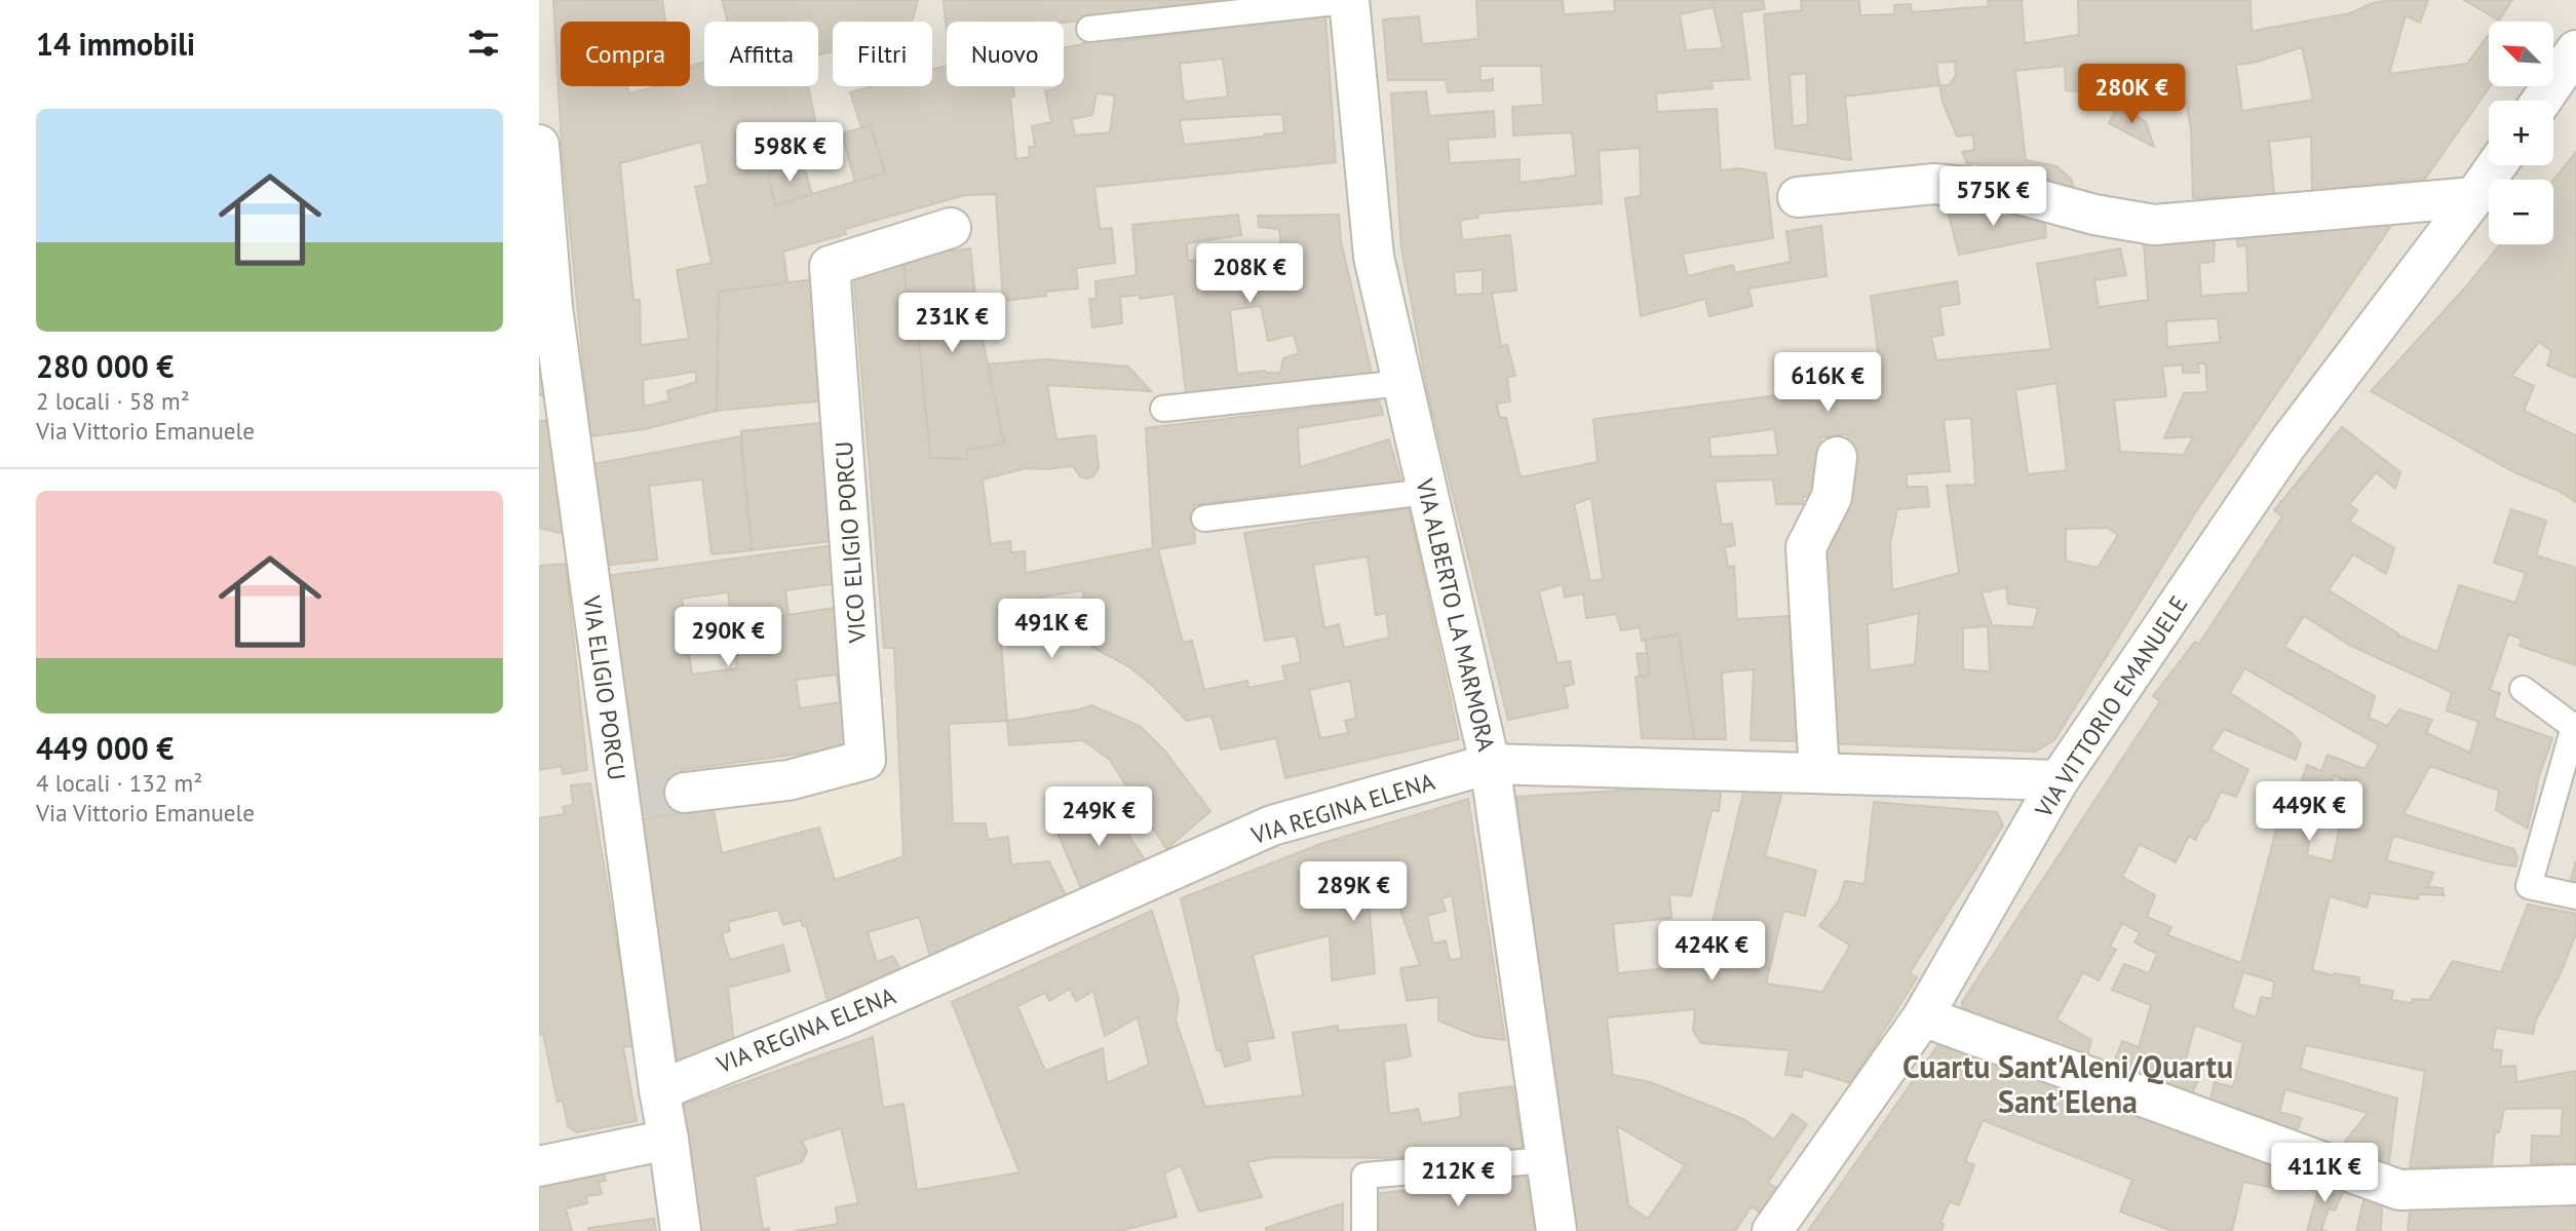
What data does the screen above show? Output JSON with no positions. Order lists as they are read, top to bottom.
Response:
{
  "streets": {
    "street": [
      "VICO ELIGIO PORCU",
      "VIA ALBERTO LA MARMORA",
      "VIA ELIGIO PORCU",
      "VIA VITTORIO EMANUELE",
      "VIA REGINA ELENA"
    ]
  },
  "crossings": [
    ["VIA ALBERTO LA MARMORA", "VIA REGINA ELENA"],
    ["VIA ELIGIO PORCU", "VIA REGINA ELENA"],
    ["VIA VITTORIO EMANUELE", "VIA REGINA ELENA"]
  ],
  "districts": ["Cuartu Sant'Aleni/Quartu Sant'Elena"],
  "north": "top left",
  "page": {
    "heading": "14 immobili",
    "map_buttons": ["+", "−"],
    "chip": [
      "Compra",
      "Affitta",
      "Filtri",
      "Nuovo"
    ],
    "price": [
      "280K €",
      "598K €",
      "575K €",
      "208K €",
      "231K €",
      "616K €",
      "491K €",
      "290K €",
      "449K €",
      "249K €",
      "289K €",
      "424K €",
      "411K €",
      "212K €"
    ],
    "list": [
      {
        "name": "280 000 €",
        "note": "2 locali · 58 m² · Via Vittorio Emanuele"
      },
      {
        "name": "449 000 €",
        "note": "4 locali · 132 m² · Via Vittorio Emanuele"
      }
    ]
  }
}
